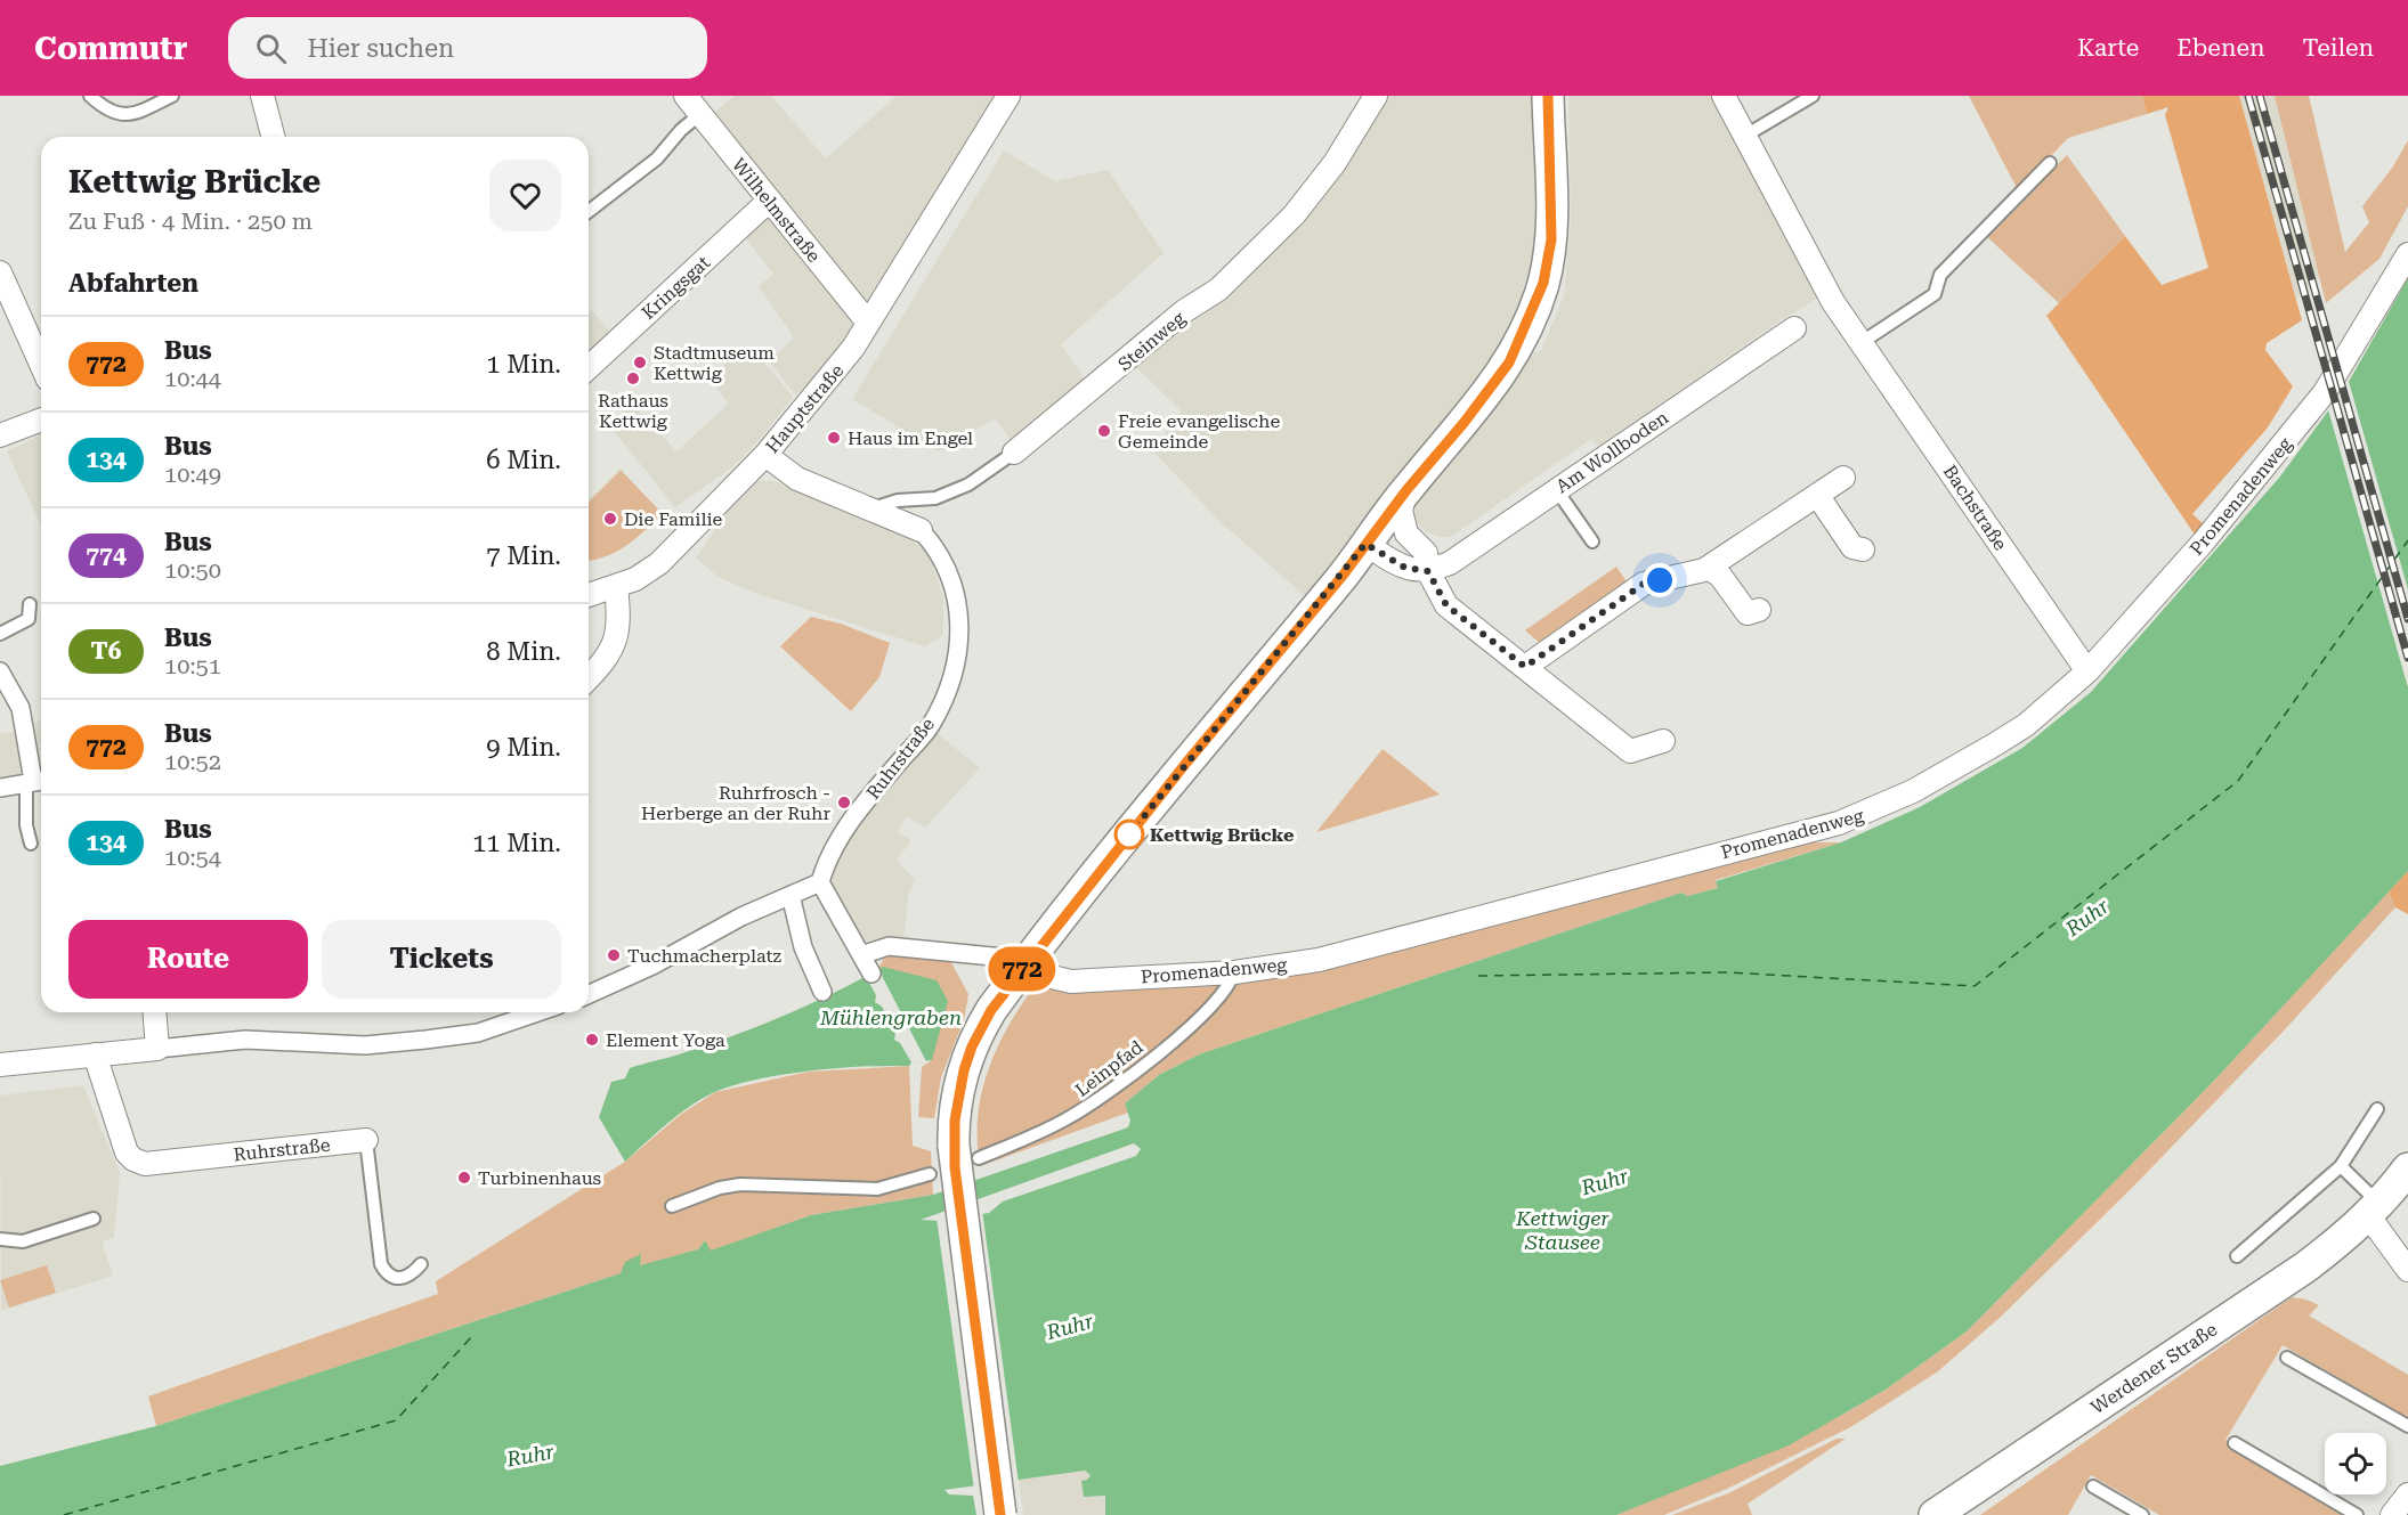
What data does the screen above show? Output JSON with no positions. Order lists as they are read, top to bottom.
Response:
{
  "streets": {
    "main road": ["Werdener Straße"],
    "street": [
      "Wilhelmstraße",
      "Kringsgat",
      "Steinweg",
      "Hauptstraße",
      "Am Wollboden",
      "Promenadenweg",
      "Bachstraße",
      "Ruhrstraße"
    ],
    "lane": ["Leinpfad"]
  },
  "crossings": [
    ["Wilhelmstraße", "Kringsgat"],
    ["Wilhelmstraße", "Hauptstraße"],
    ["Steinweg", "Ruhrstraße"],
    ["Hauptstraße", "Ruhrstraße"],
    ["Promenadenweg", "Bachstraße"],
    ["Promenadenweg", "Leinpfad"]
  ],
  "water": ["Ruhr", "Mühlengraben", "Kettwiger Stausee"],
  "places": [
    "Stadtmuseum Kettwig",
    "Rathaus Kettwig",
    "Freie evangelische Gemeinde",
    "Haus im Engel",
    "Die Familie",
    "Ruhrfrosch - Herberge an der Ruhr",
    "Kettwig Brücke",
    "Tuchmacherplatz",
    "Element Yoga",
    "Turbinenhaus"
  ],
  "lines": ["bus line 772"],
  "page": {
    "header": "Commutr",
    "search": "Hier suchen",
    "nav": ["Karte", "Ebenen", "Teilen"],
    "on_map": "772",
    "heading": [
      ["Kettwig Brücke", "Zu Fuß · 4 Min. · 250 m"],
      "Abfahrten"
    ],
    "list": [
      {
        "mark": "772",
        "name": "Bus",
        "note": "10:44",
        "value": "1 Min."
      },
      {
        "mark": "134",
        "name": "Bus",
        "note": "10:49",
        "value": "6 Min."
      },
      {
        "mark": "774",
        "name": "Bus",
        "note": "10:50",
        "value": "7 Min."
      },
      {
        "mark": "T6",
        "name": "Bus",
        "note": "10:51",
        "value": "8 Min."
      },
      {
        "mark": "772",
        "name": "Bus",
        "note": "10:52",
        "value": "9 Min."
      },
      {
        "mark": "134",
        "name": "Bus",
        "note": "10:54",
        "value": "11 Min."
      }
    ],
    "buttons": ["Route", "Tickets"]
  }
}
